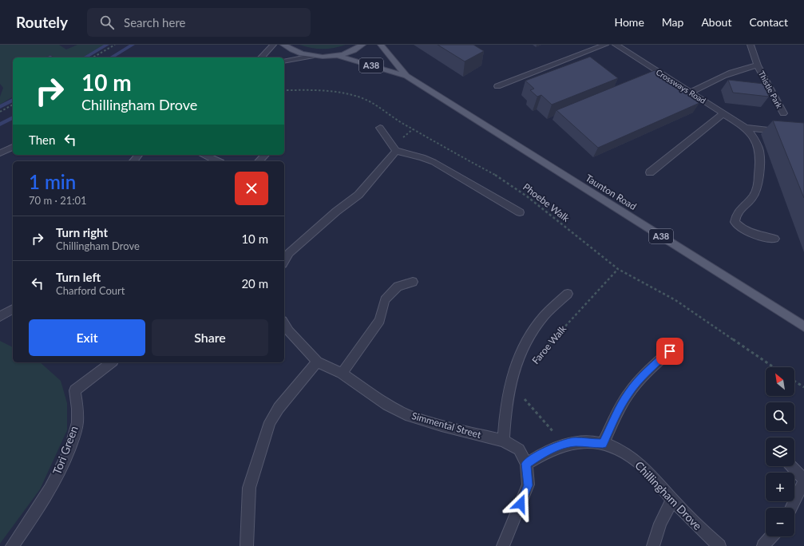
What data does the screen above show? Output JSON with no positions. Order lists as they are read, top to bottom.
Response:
{
  "streets": {
    "main road": ["A38", "Taunton Road"],
    "street": [
      "Crossways Road",
      "Thistle Park",
      "Faroe Walk",
      "Simmental Street",
      "Tori Green",
      "Chillingham Drove"
    ],
    "path": ["Phoebe Walk"]
  },
  "crossings": [
    ["A38", "Taunton Road"],
    ["Crossways Road", "Thistle Park"],
    ["Phoebe Walk", "Faroe Walk"],
    ["Faroe Walk", "Simmental Street"],
    ["Simmental Street", "Chillingham Drove"]
  ],
  "north": "top left",
  "page": {
    "header": "Routely",
    "search": "Search here",
    "nav": [
      "Home",
      "Map",
      "About",
      "Contact"
    ],
    "turn": ["10 m", "Chillingham Drove"],
    "then": "Then",
    "heading": ["1 min", "70 m · 21:01"],
    "list": [
      {
        "name": "Turn right",
        "note": "Chillingham Drove",
        "value": "10 m"
      },
      {
        "name": "Turn left",
        "note": "Charford Court",
        "value": "20 m"
      }
    ],
    "buttons": ["Exit", "Share"],
    "map_buttons": ["+", "−"]
  }
}
